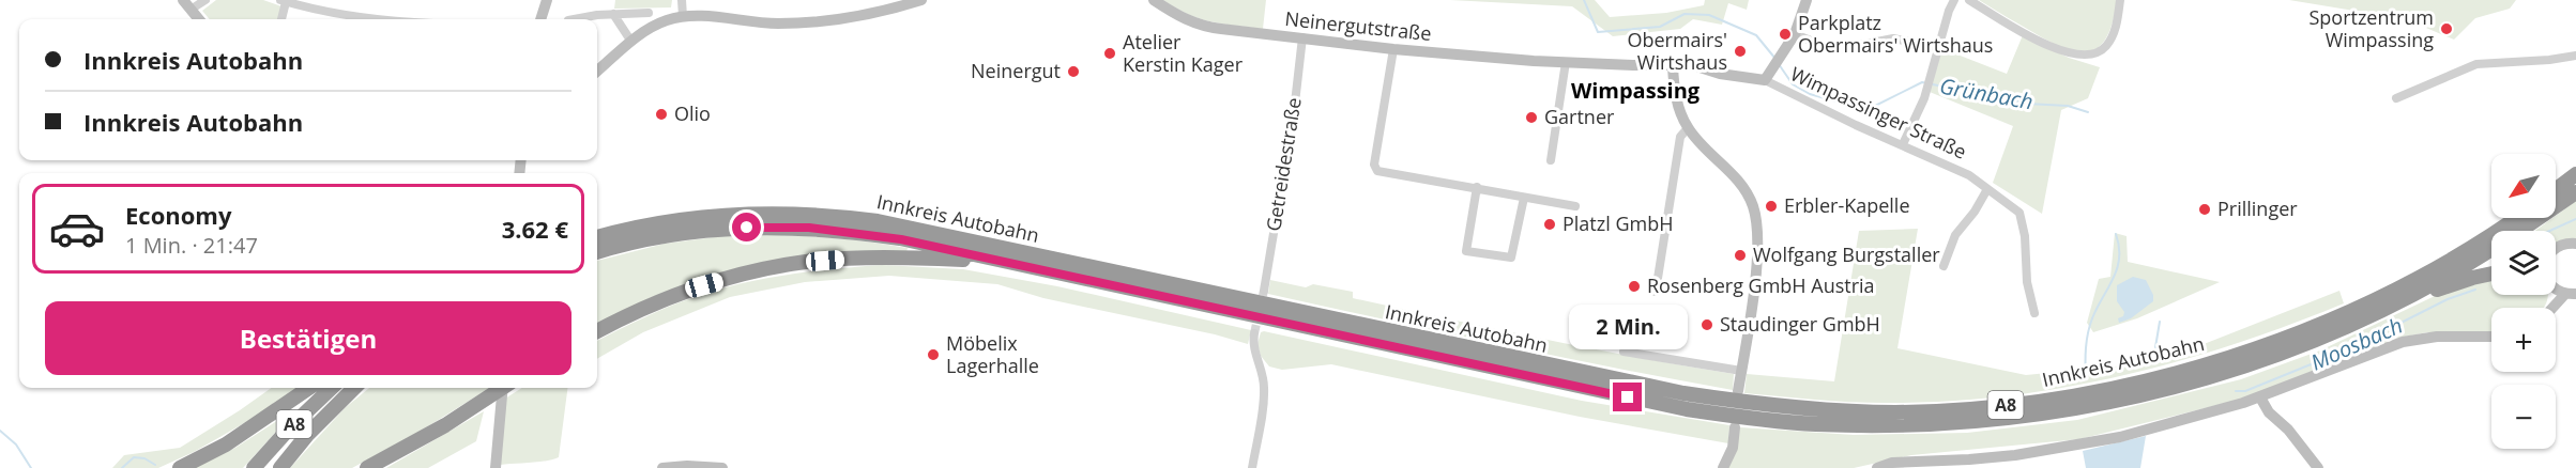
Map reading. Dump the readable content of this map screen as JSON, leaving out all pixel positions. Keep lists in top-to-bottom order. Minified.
{"streets":{"highway":["Innkreis Autobahn","A8"],"street":["Neinergutstraße","Wimpassinger Straße","Getreidestraße"]},"crossings":[["Neinergutstraße","Wimpassinger Straße"],["Neinergutstraße","Getreidestraße"],["Getreidestraße","Innkreis Autobahn"]],"districts":["Wimpassing"],"water":["Grünbach","Moosbach"],"places":["Sportzentrum Wimpassing","Parkplatz Obermairs' Wirtshaus","Obermairs' Wirtshaus","Atelier Kerstin Kager","Neinergut","Olio","Gartner","Erbler-Kapelle","Prillinger","Platzl GmbH","Wolfgang Burgstaller","Rosenberg GmbH Austria","Staudinger GmbH","Möbelix Lagerhalle"],"north":"bottom left","page":{"banner":["Innkreis Autobahn","Innkreis Autobahn"],"map_buttons":["+","−"],"list":[{"name":"Economy","note":"1 Min. · 21:47","value":"3.62 €"}],"buttons":"Bestätigen","bubble":"2 Min."}}
